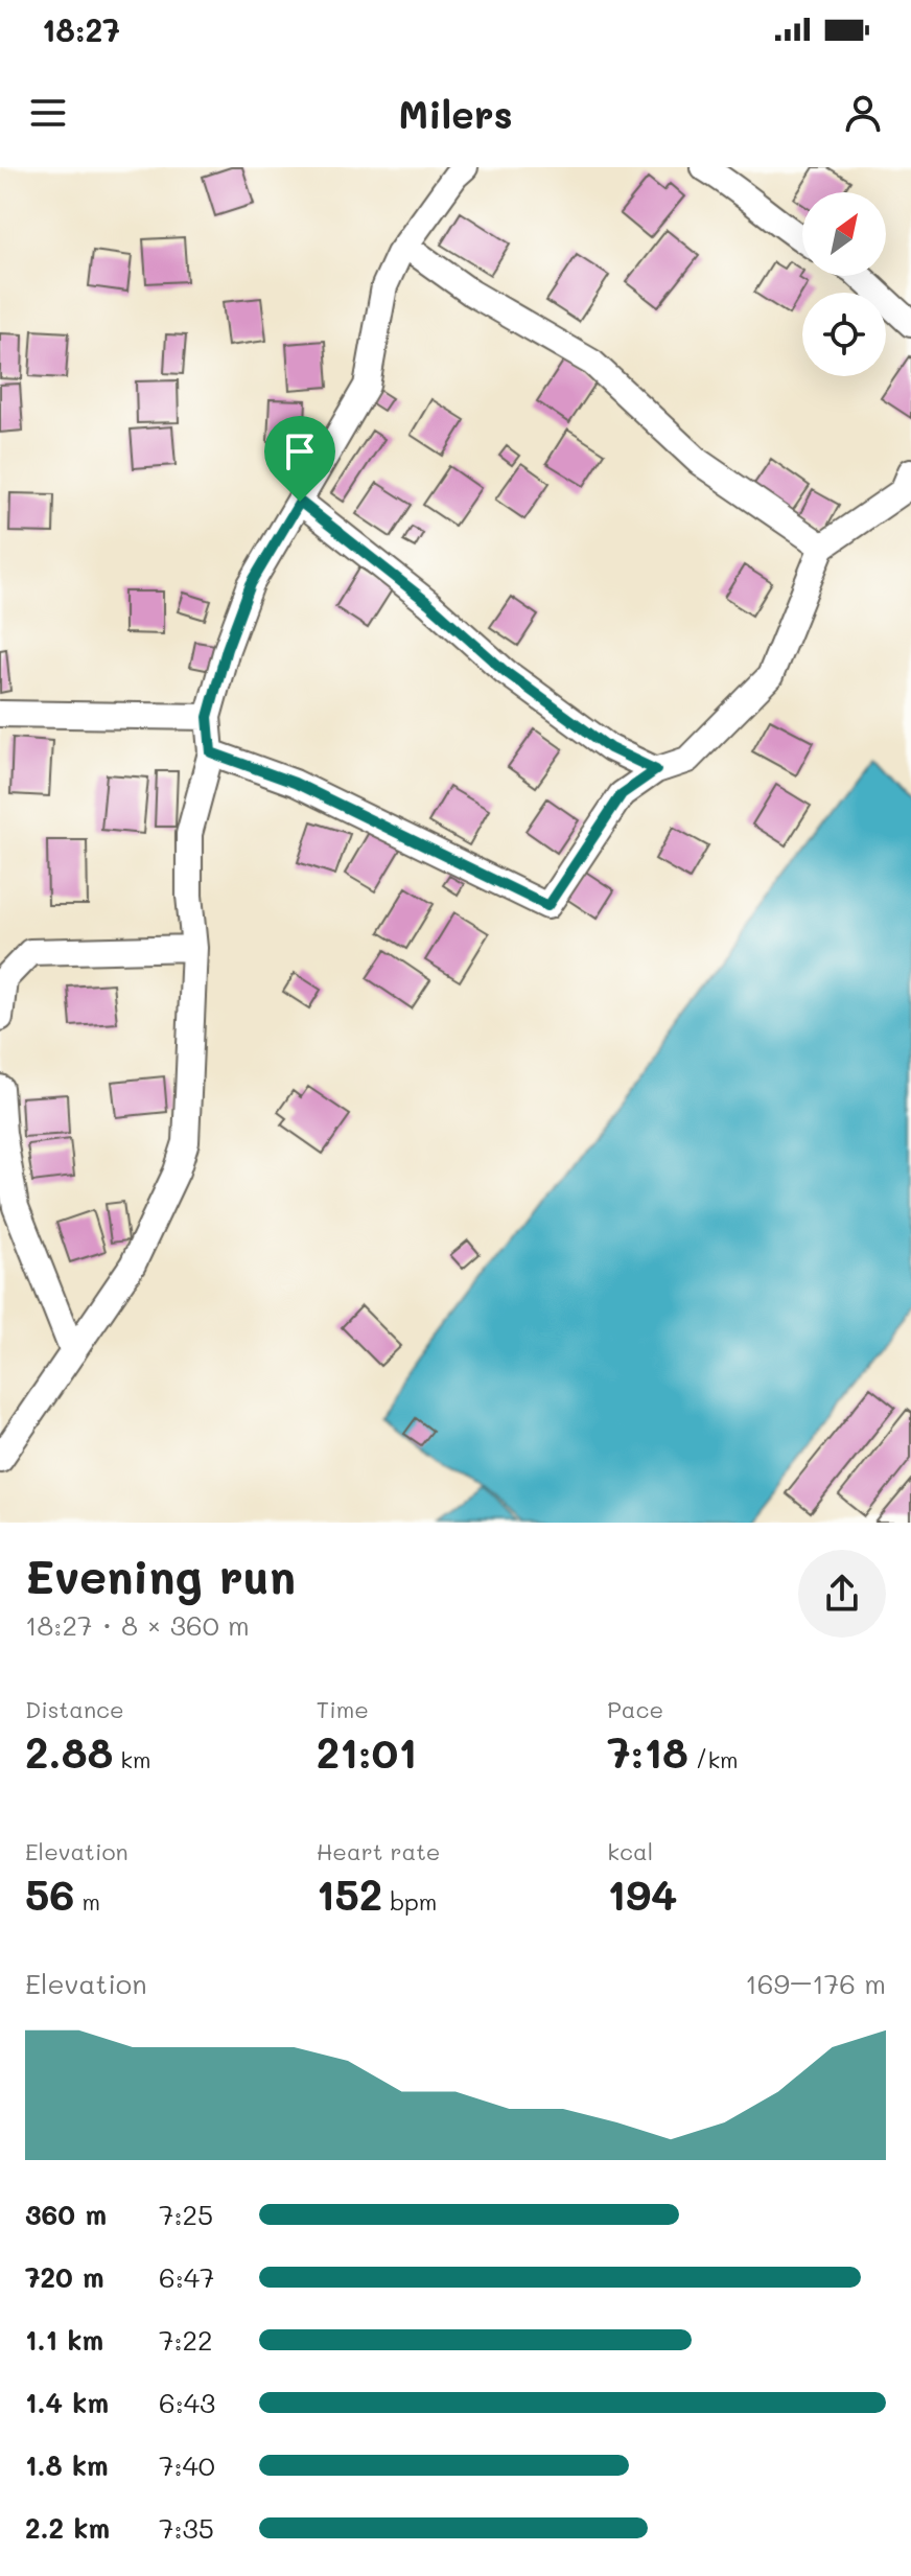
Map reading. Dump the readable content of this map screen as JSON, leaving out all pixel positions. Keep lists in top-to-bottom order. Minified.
{"north":"top right","page":{"status":"18:27","header":"Milers","heading":["Evening run","18:27 · 8 × 360 m"],"stats":[["Distance","2.88 km"],["Time","21:01"],["Pace","7:18 /km"],["Elevation","56 m"],["Heart rate","152 bpm"],["kcal","194"]],"chart":["Elevation","169–176 m"],"list":[{"name":"360 m","note":"7:25"},{"name":"720 m","note":"6:47"},{"name":"1.1 km","note":"7:22"},{"name":"1.4 km","note":"6:43"},{"name":"1.8 km","note":"7:40"},{"name":"2.2 km","note":"7:35"}]}}
